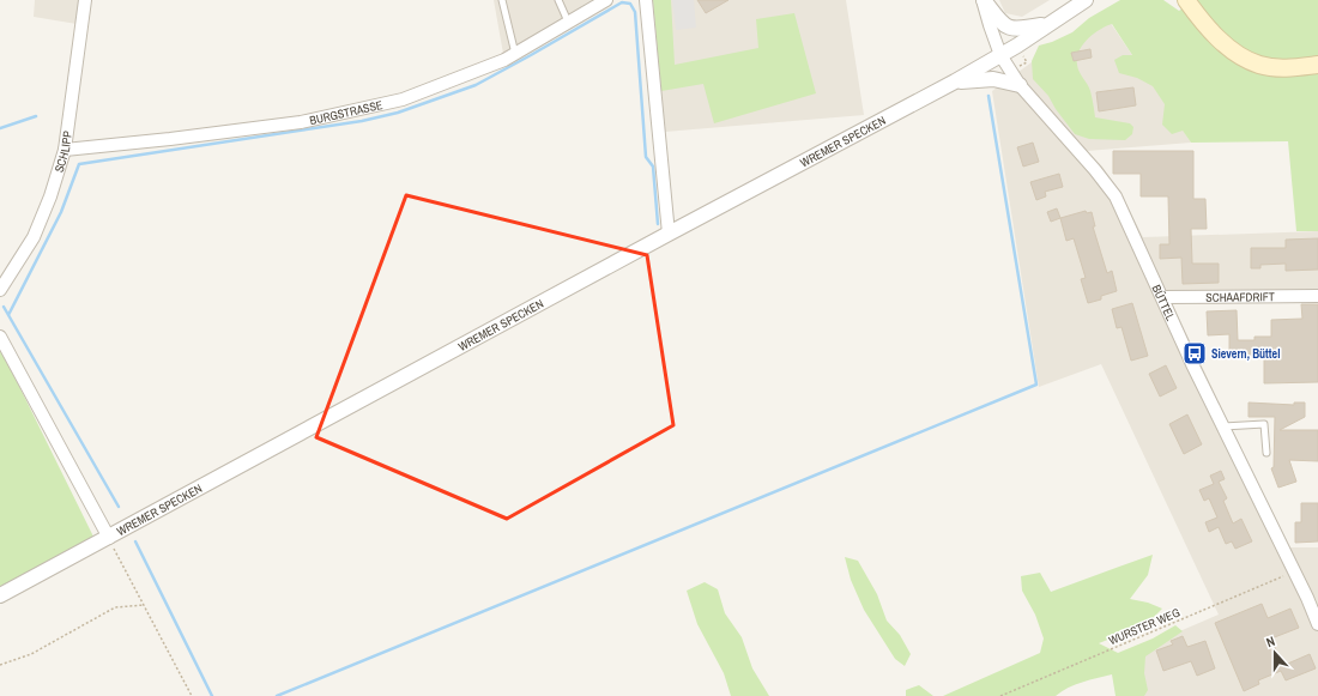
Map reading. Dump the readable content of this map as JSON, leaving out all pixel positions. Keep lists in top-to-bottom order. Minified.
{"streets":{"street":["BURGSTRASSE","WREMER SPECKEN","SCHLIPP","SCHAAFDRIFT","BÜTTEL"],"path":["WURSTER WEG"]},"crossings":[["BURGSTRASSE","SCHLIPP"],["WREMER SPECKEN","BÜTTEL"],["SCHAAFDRIFT","BÜTTEL"],["BÜTTEL","WURSTER WEG"]],"places":{"bus stop":["Sievern, Büttel"]},"north":"top"}
